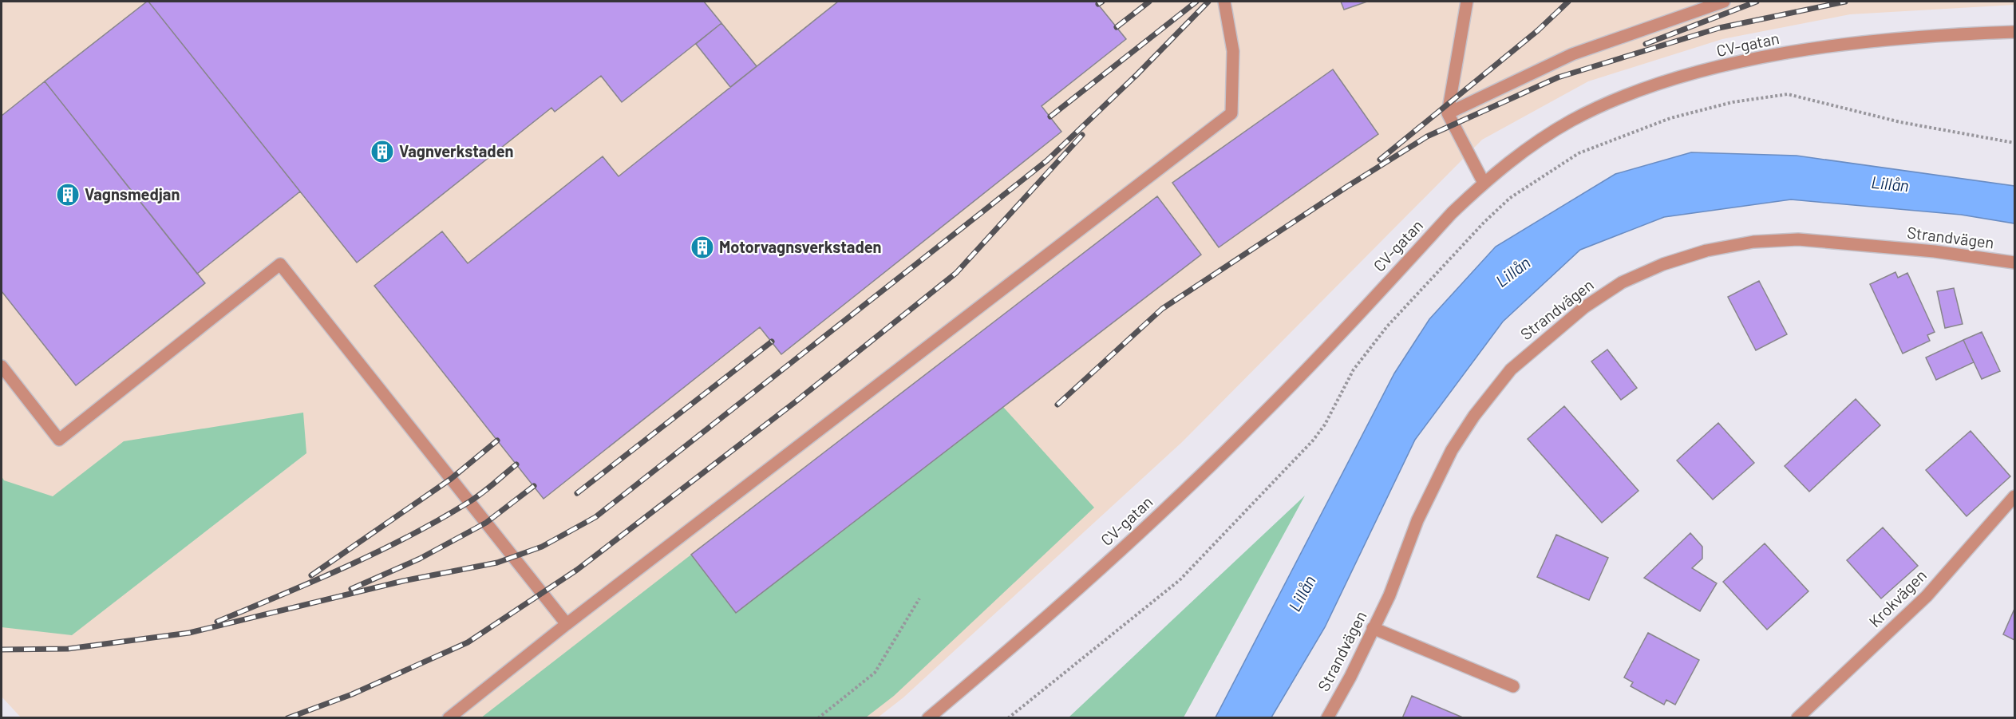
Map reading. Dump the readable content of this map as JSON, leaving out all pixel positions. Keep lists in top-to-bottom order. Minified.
{"streets":{"street":["CV-gatan","Strandvägen","Krokvägen"]},"water":["Lillån"],"places":{"building":["Vagnverkstaden","Vagnsmedjan","Motorvagnsverkstaden"]}}
